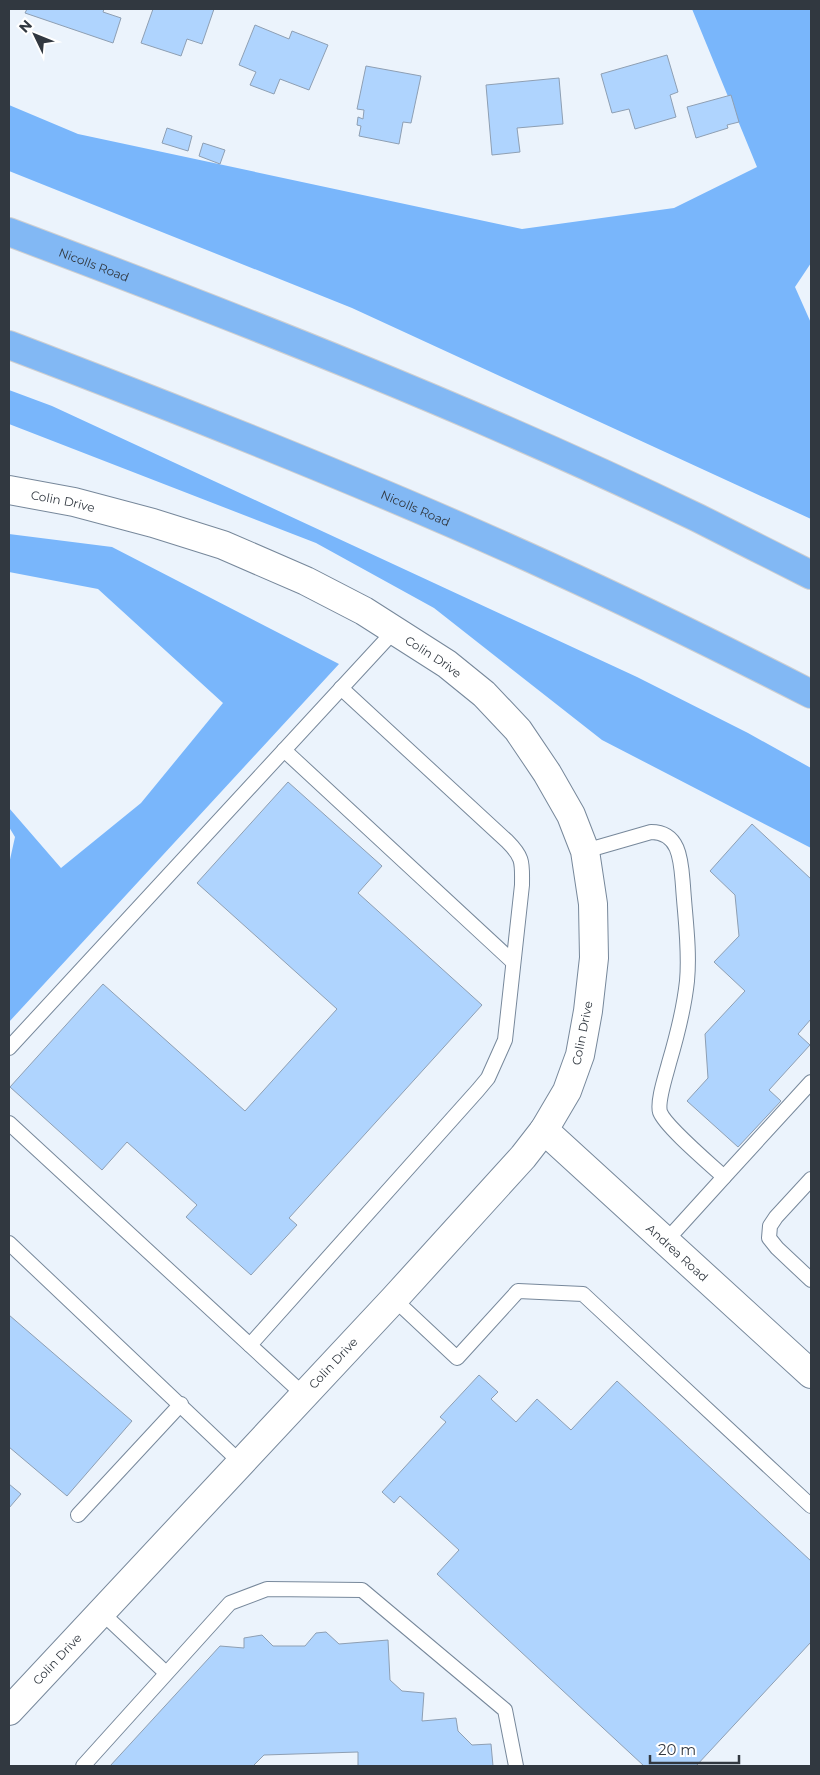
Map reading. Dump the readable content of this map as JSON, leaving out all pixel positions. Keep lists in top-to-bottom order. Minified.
{"streets":{"highway":["Nicolls Road"],"street":["Colin Drive","Andrea Road"]},"crossings":[["Colin Drive","Andrea Road"]],"scale_bar":"20 m","north":"top left"}
